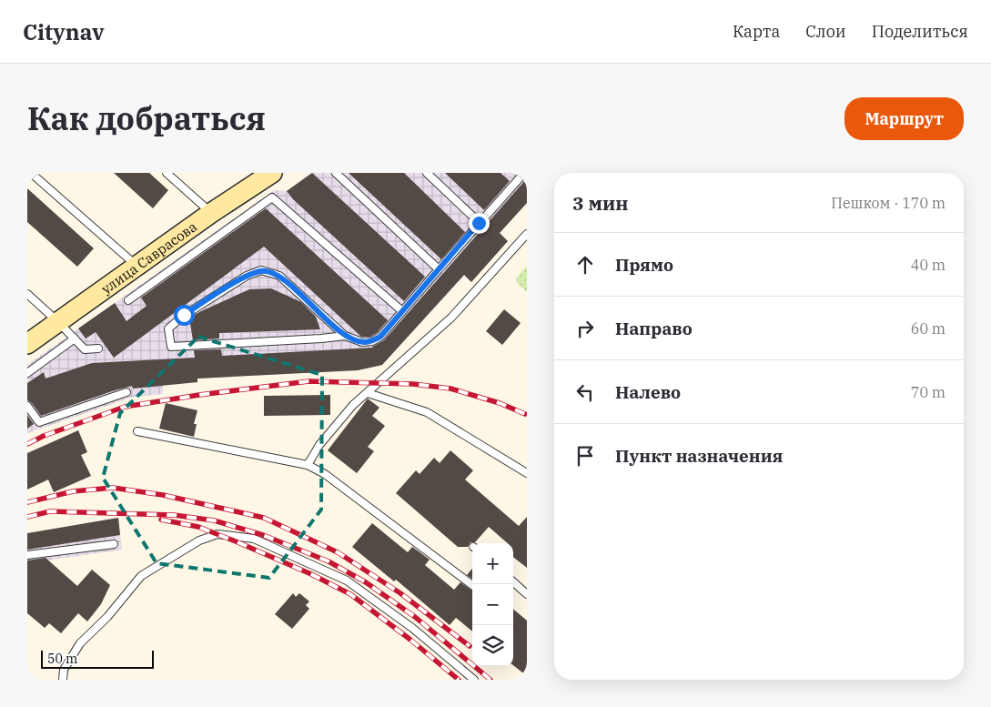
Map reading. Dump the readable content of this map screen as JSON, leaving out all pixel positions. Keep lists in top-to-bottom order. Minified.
{"streets":{"street":["улица Саврасова"]},"scale_bar":"50 m","page":{"header":"Citynav","nav":["Карта","Слои","Поделиться"],"title":"Как добраться","buttons":"Маршрут","heading":["3 мин","Пешком · 170 m"],"list":[["Прямо","40 m"],["Направо","60 m"],["Налево","70 m"],"Пункт назначения"],"map_buttons":["+","−"],"scale":"50 m"}}
